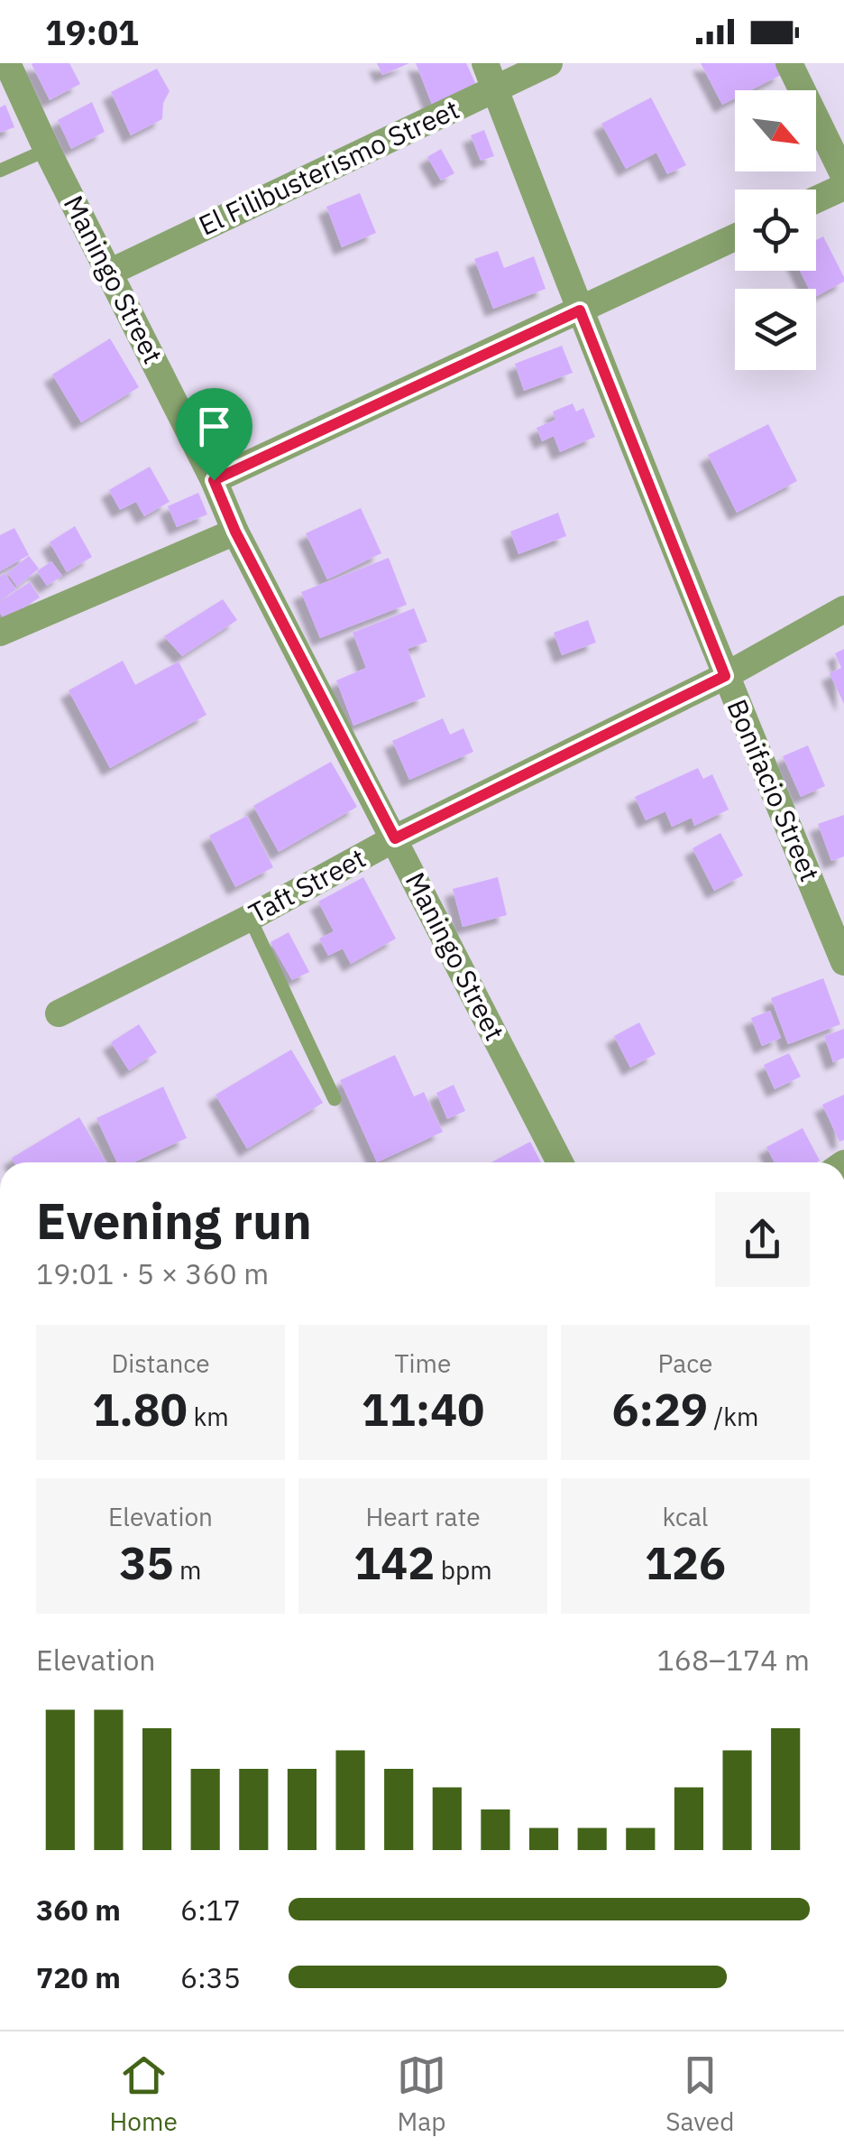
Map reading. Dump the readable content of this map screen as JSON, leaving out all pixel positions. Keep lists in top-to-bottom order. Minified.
{"streets":{"street":["El Filibusterismo Street","Maningo Street","Bonifacio Street","Taft Street"]},"crossings":[["El Filibusterismo Street","Maningo Street"],["El Filibusterismo Street","Bonifacio Street"],["Maningo Street","Taft Street"],["Bonifacio Street","Taft Street"]],"north":"bottom right","page":{"status":"19:01","heading":["Evening run","19:01 · 5 × 360 m"],"stats":[["Distance","1.80 km"],["Time","11:40"],["Pace","6:29 /km"],["Elevation","35 m"],["Heart rate","142 bpm"],["kcal","126"]],"chart":["Elevation","168–174 m"],"list":[{"name":"360 m","note":"6:17"},{"name":"720 m","note":"6:35"}],"tabs":["Home","Map","Saved"]}}
